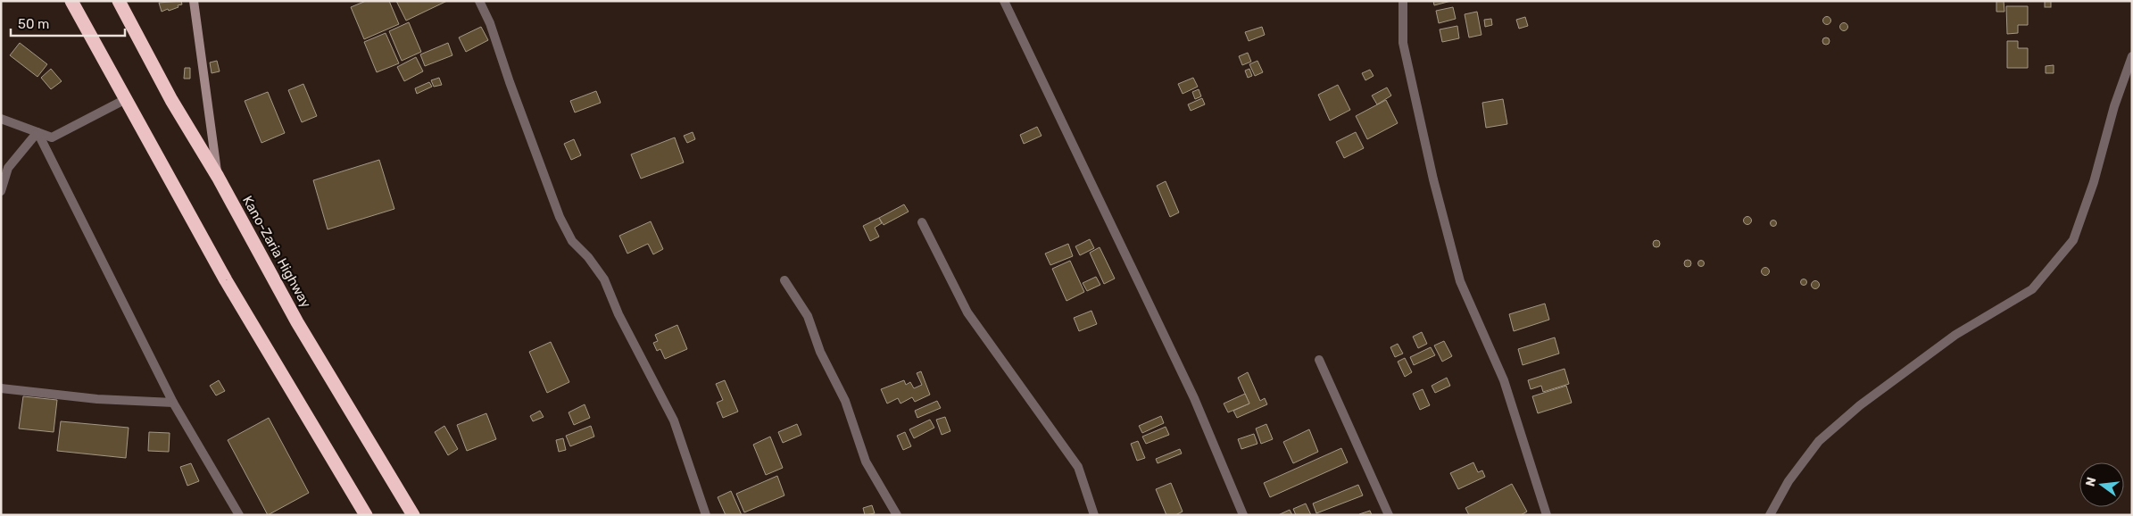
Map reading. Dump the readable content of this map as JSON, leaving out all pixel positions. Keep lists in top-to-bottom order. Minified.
{"streets":{"highway":["Kano-Zaria Highway"]},"scale_bar":"50 m","north":"left"}
